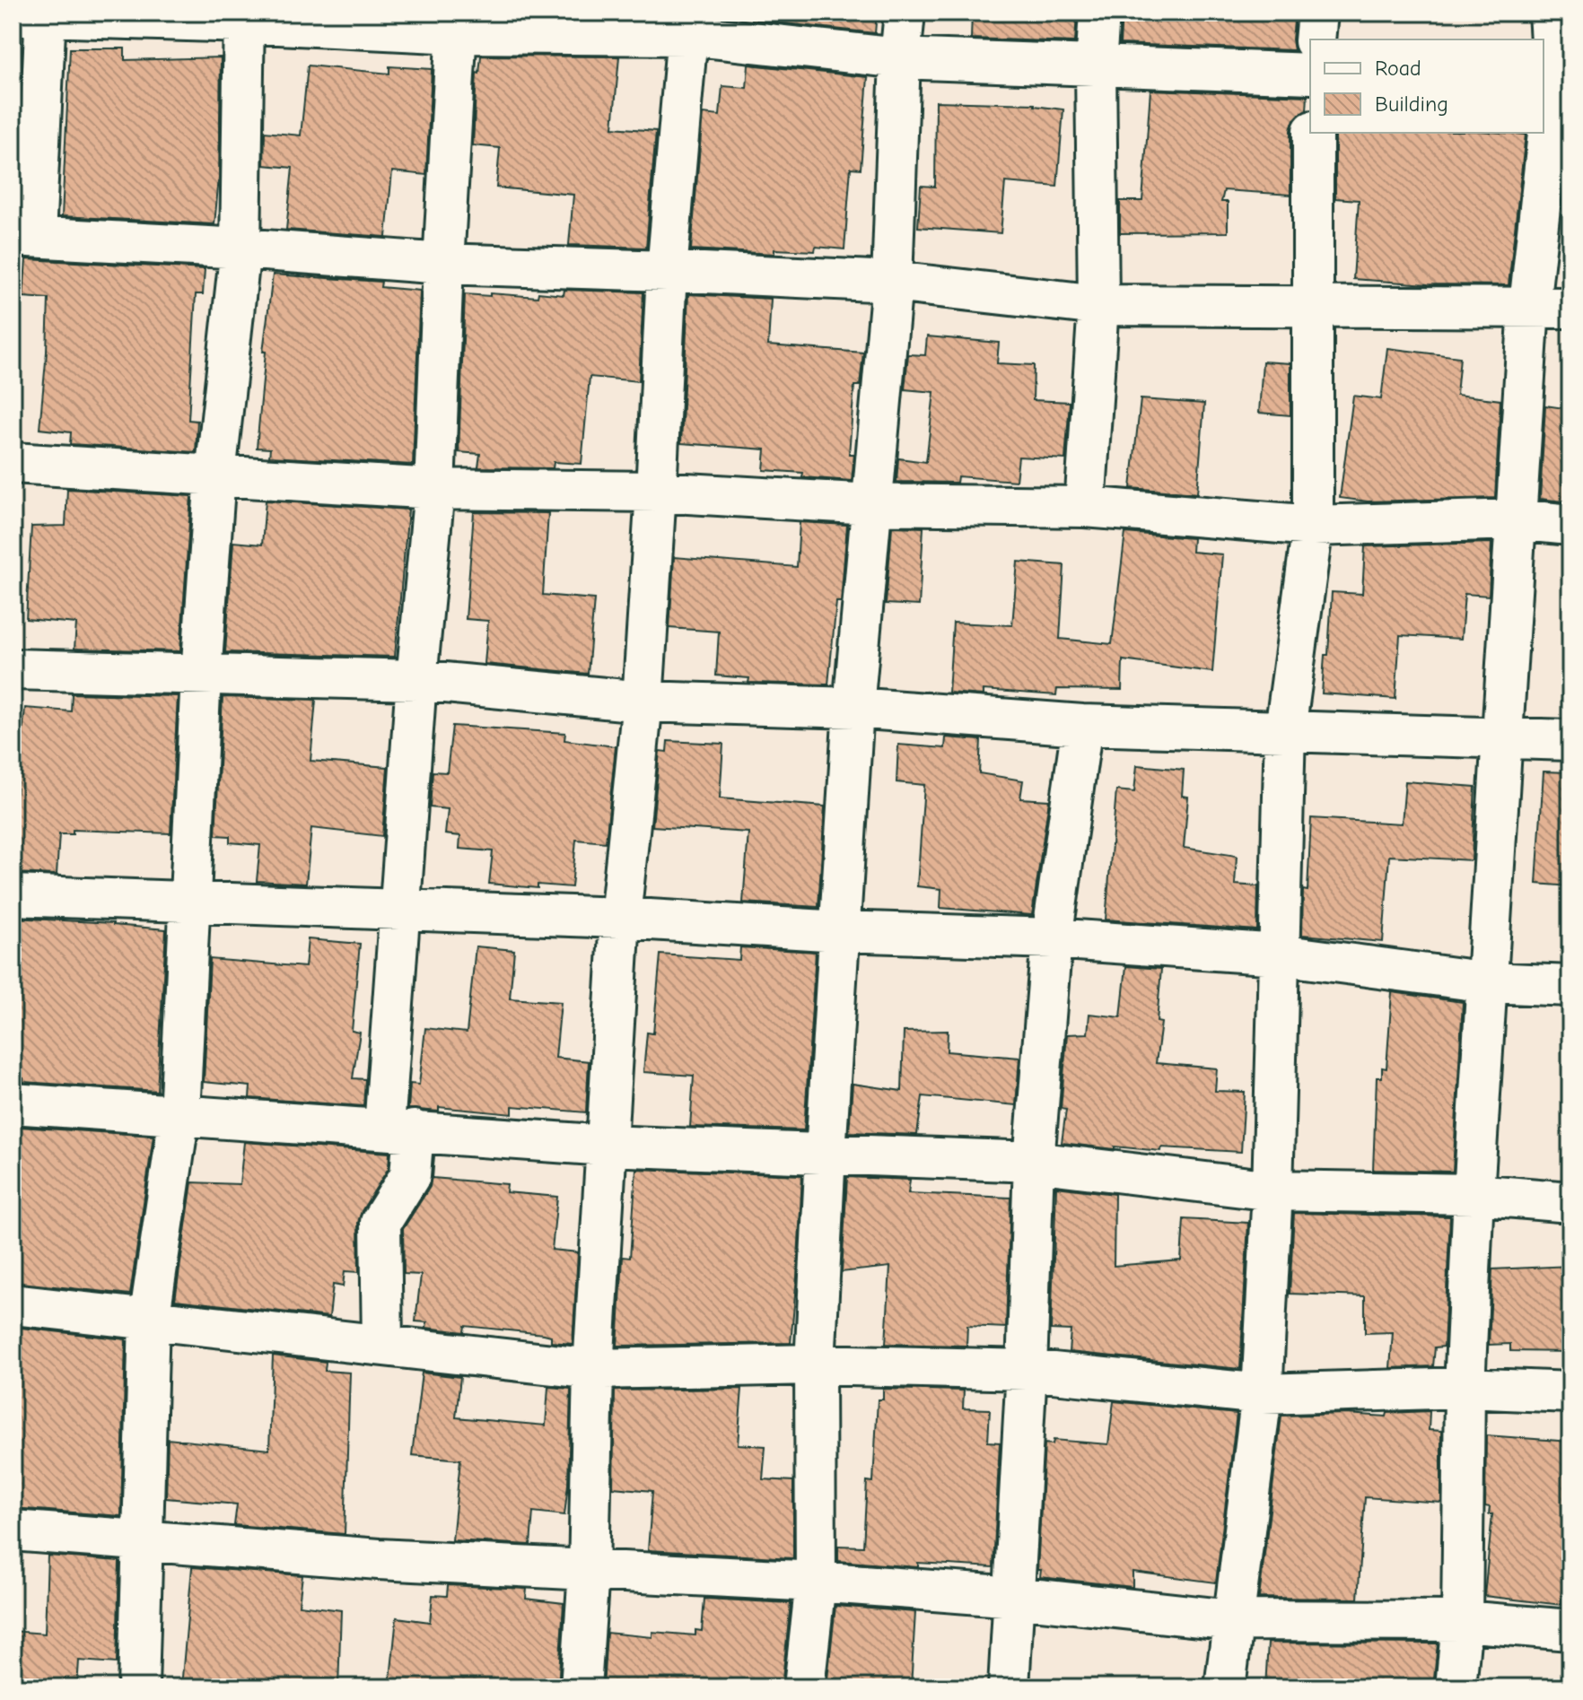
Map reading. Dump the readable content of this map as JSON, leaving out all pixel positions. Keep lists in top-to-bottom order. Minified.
{"legend":["Road","Building"]}
